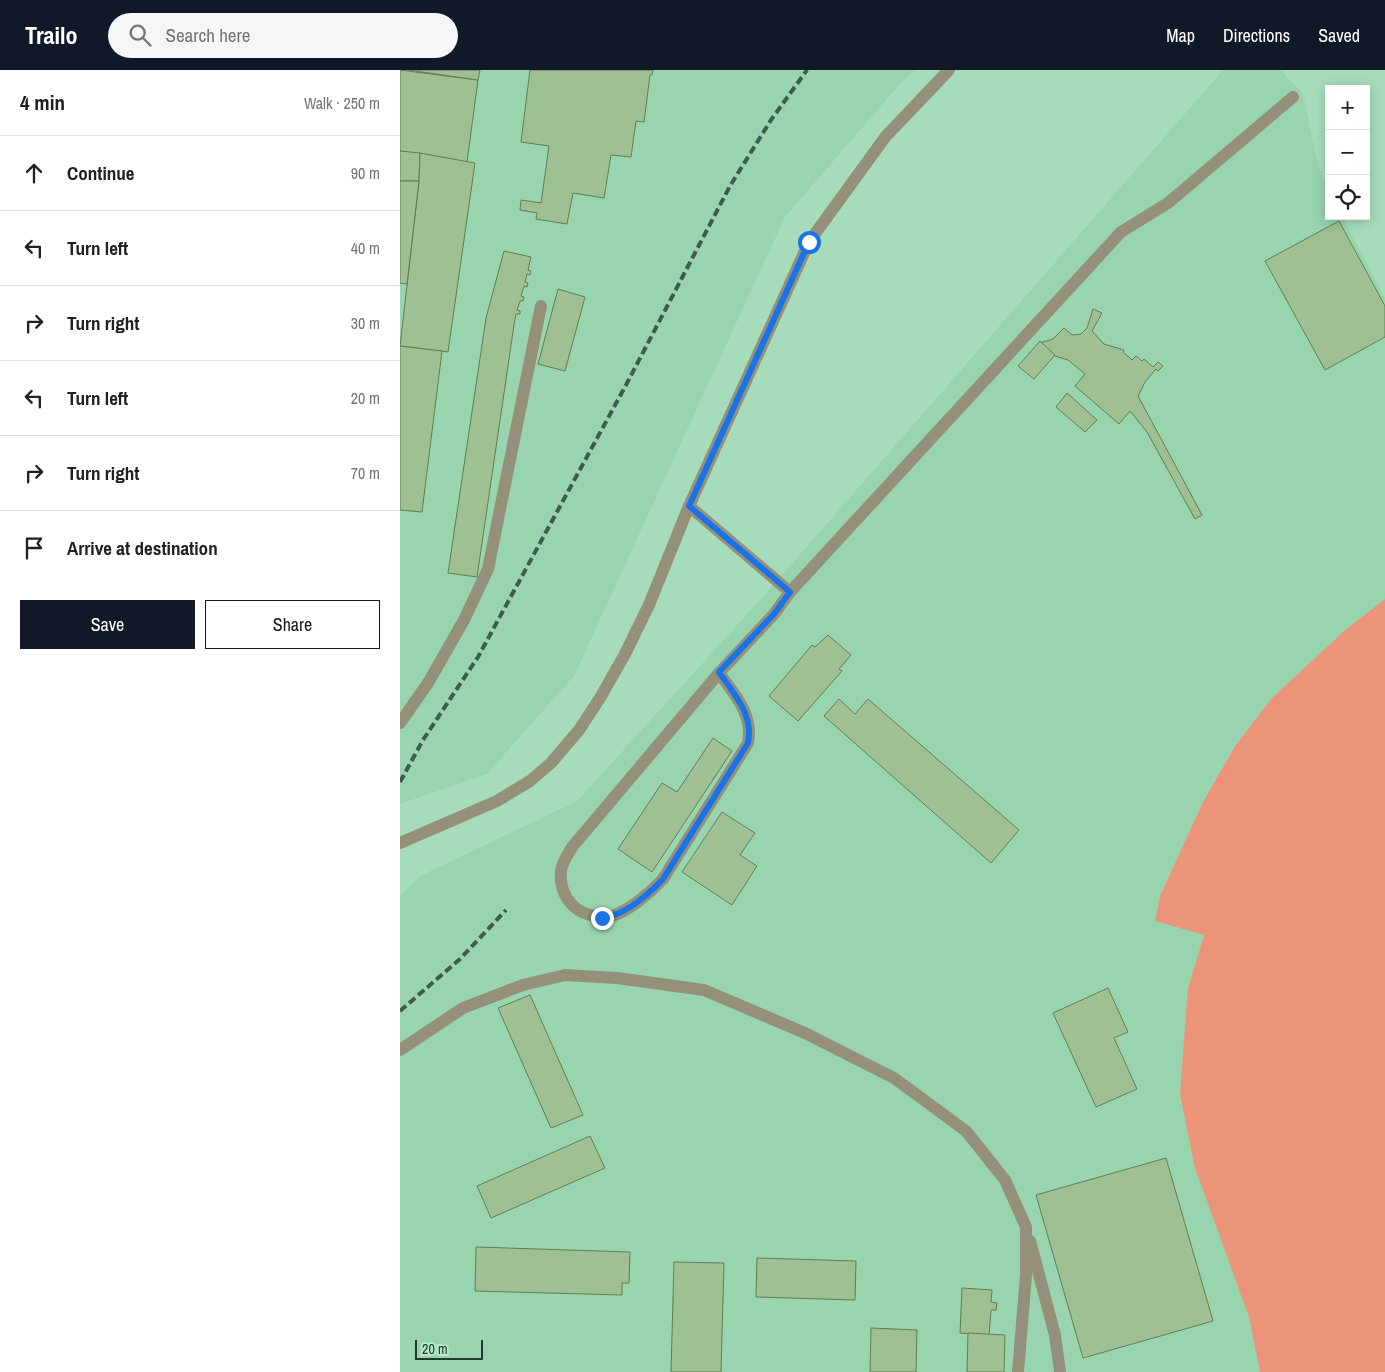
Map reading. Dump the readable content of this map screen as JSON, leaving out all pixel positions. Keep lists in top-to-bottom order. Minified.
{"scale_bar":"20 m","page":{"header":"Trailo","search":"Search here","nav":["Map","Directions","Saved"],"heading":["4 min","Walk · 250 m"],"map_buttons":["+","−"],"list":[["Continue","90 m"],["Turn left","40 m"],["Turn right","30 m"],["Turn left","20 m"],["Turn right","70 m"],"Arrive at destination"],"buttons":["Save","Share"],"scale":"20 m"}}
